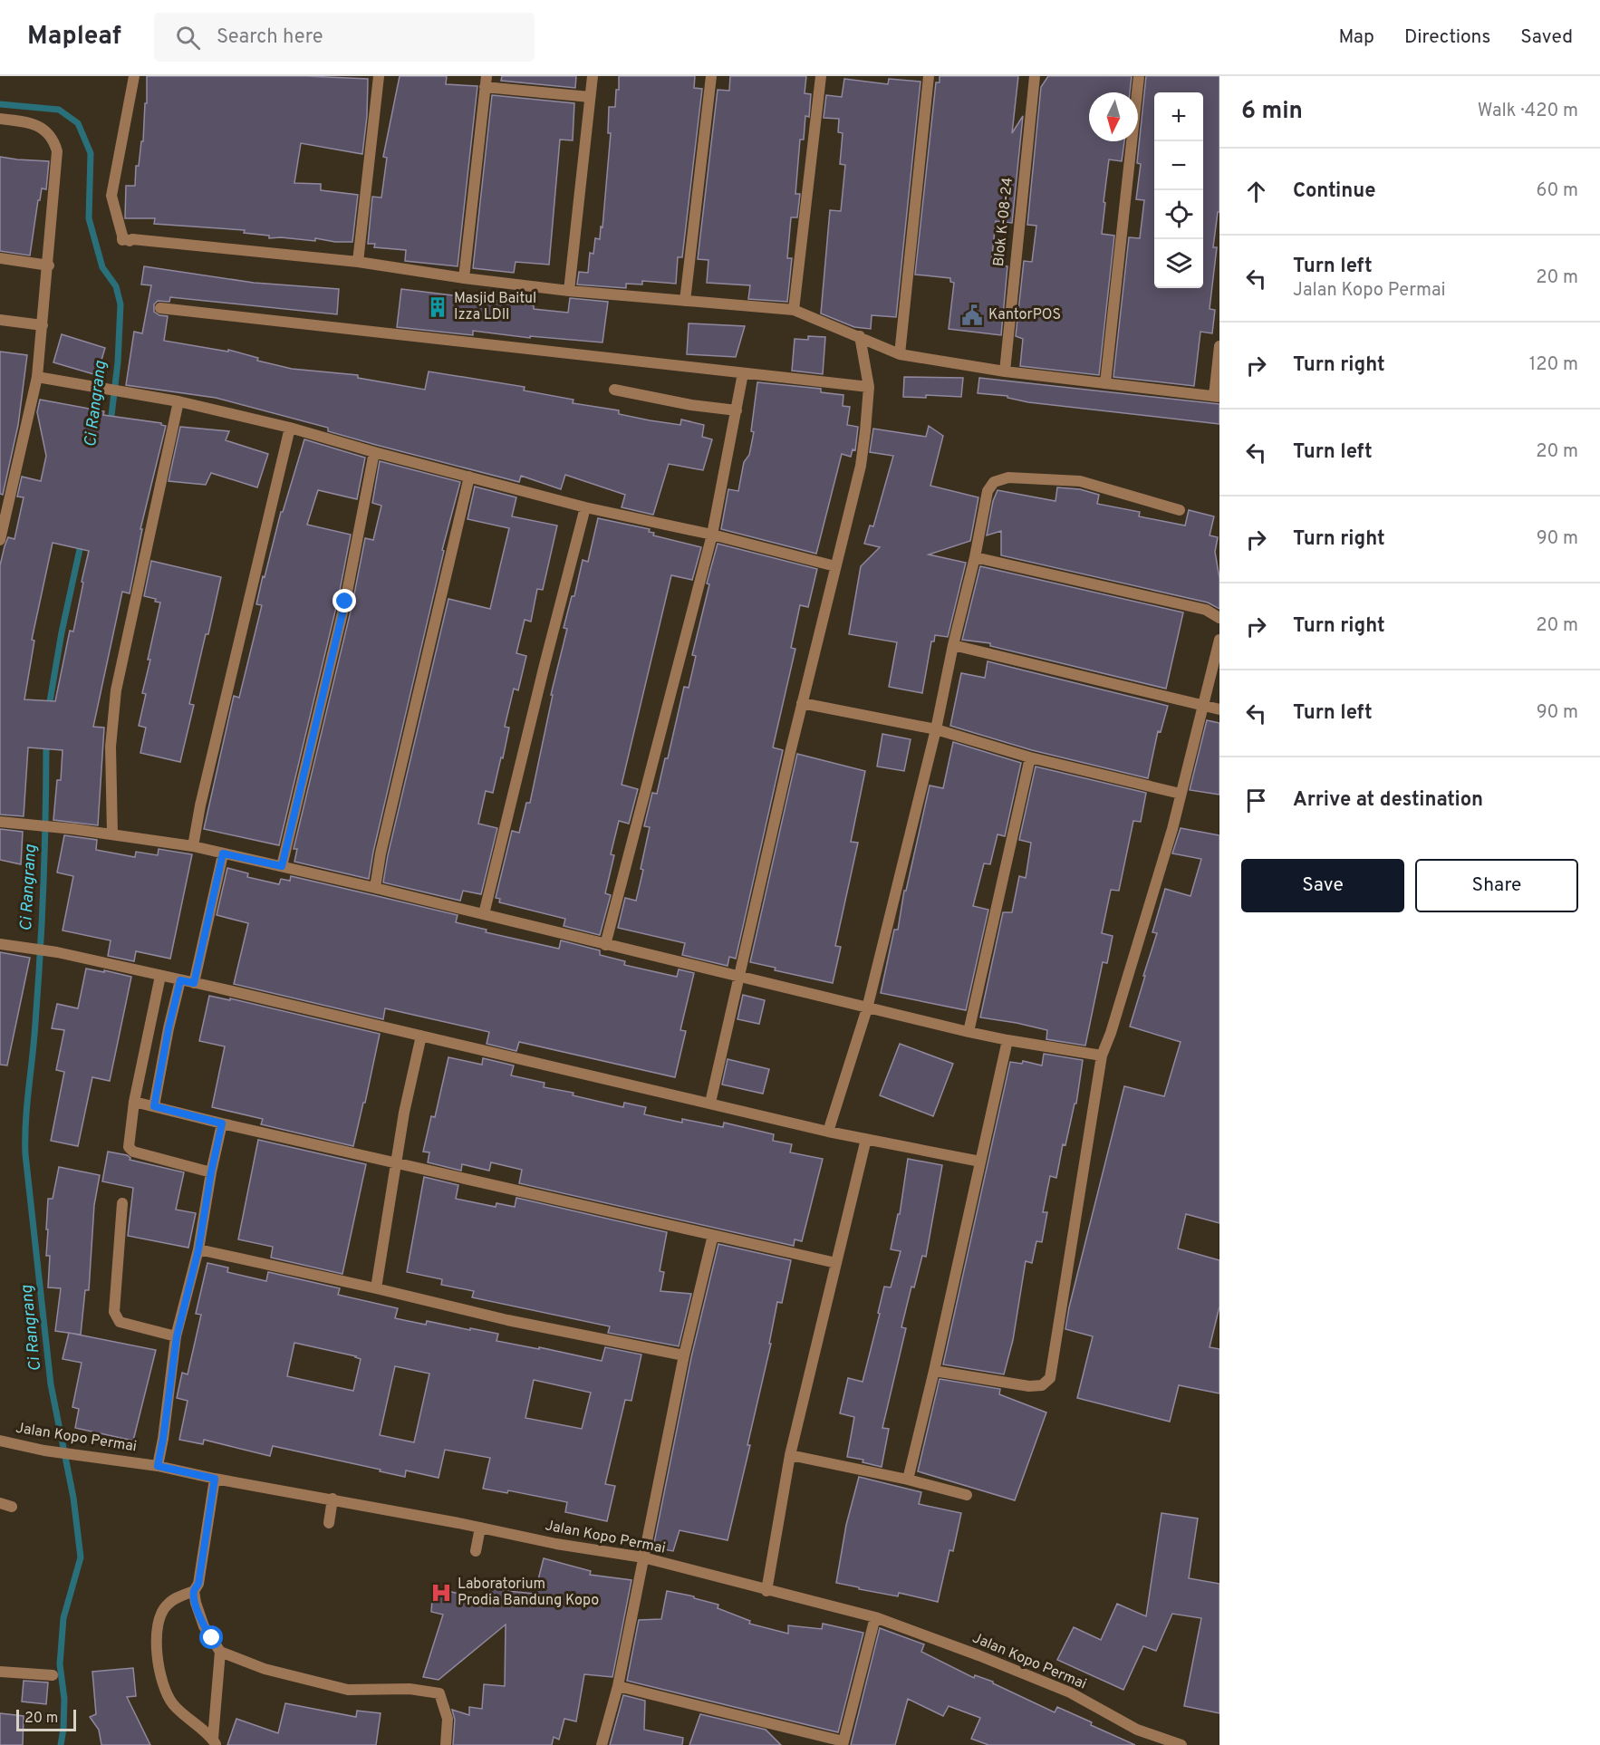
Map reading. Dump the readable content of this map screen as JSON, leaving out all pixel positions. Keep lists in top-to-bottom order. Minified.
{"streets":{"street":["Blok K-08-24","Jalan Kopo Permai"]},"water":["Ci Rangrang"],"places":{"building":["Masjid Baitul Izza LDII"],"public building":["KantorPOS"],"hospital":["Laboratorium Prodia Bandung Kopo"]},"scale_bar":"20 m","north":"bottom","page":{"header":"Mapleaf","search":"Search here","nav":["Map","Directions","Saved"],"heading":["6 min","Walk · 420 m"],"map_buttons":["+","−"],"list":[["Continue","60 m"],["Turn left","Jalan Kopo Permai","20 m"],["Turn right","120 m"],["Turn left","20 m"],["Turn right","90 m"],["Turn right","20 m"],["Turn left","90 m"],"Arrive at destination"],"buttons":["Save","Share"],"scale":"20 m"}}
